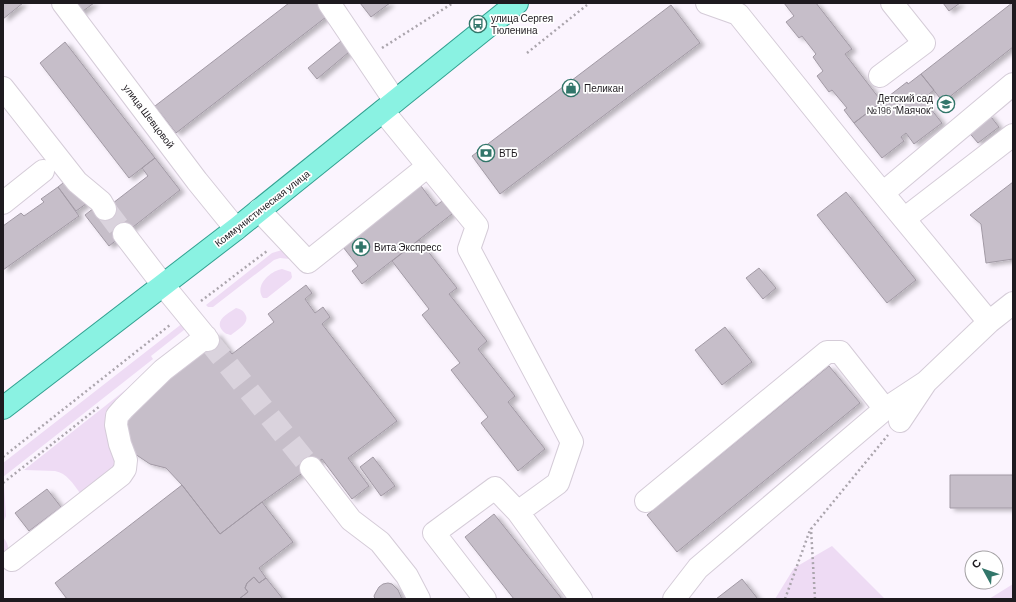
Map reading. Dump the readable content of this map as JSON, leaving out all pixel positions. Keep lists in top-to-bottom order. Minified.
{"streets":{"main road":["Коммунистическая улица"],"street":["улица Шевцовой"]},"crossings":[["улица Шевцовой","Коммунистическая улица"]],"places":{"bus stop":["улица Сергея Тюленина"],"shop":["Пеликан"],"school or university":["Детский сад №196 \"Маячок\""],"bank":["ВТБ"],"pharmacy":["Вита Экспресс"]},"north":"top left"}
